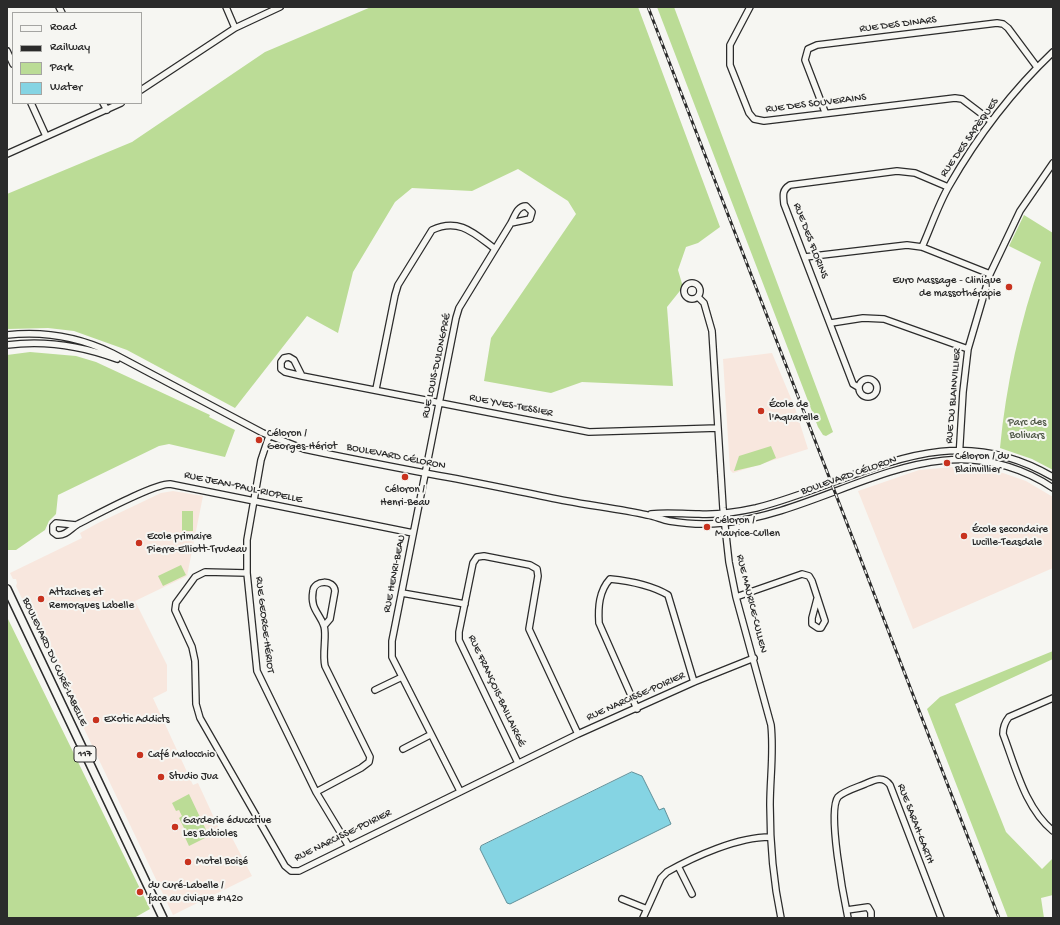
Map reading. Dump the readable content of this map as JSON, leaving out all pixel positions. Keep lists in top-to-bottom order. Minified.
{"streets":{"main road":["BOULEVARD DU CURÉ-LABELLE","117"],"street":["RUE DES DINARS","RUE DES SOUVERAINS","RUE DES SAPÈQUES","RUE DES FLORINS","RUE LOUIS-DULONGPRÉ","RUE DU BLAINVILLIER","RUE YVES-TESSIER","BOULEVARD CÉLORON","RUE JEAN-PAUL-RIOPELLE","RUE HENRI-BEAU","RUE MAURICE-CULLEN","RUE GEORGE-HÉRIOT","RUE FRANÇOIS-BAILLAIRGÉ","RUE NARCISSE-POIRIER","RUE SARAH-GARTH"]},"crossings":[["RUE DES DINARS","RUE DES SOUVERAINS"],["RUE DES DINARS","RUE DES SAPÈQUES"],["RUE DES SOUVERAINS","RUE DES SAPÈQUES"],["RUE DES SAPÈQUES","RUE DES FLORINS"],["RUE LOUIS-DULONGPRÉ","RUE YVES-TESSIER"],["RUE LOUIS-DULONGPRÉ","BOULEVARD CÉLORON"],["RUE LOUIS-DULONGPRÉ","RUE HENRI-BEAU"],["RUE DU BLAINVILLIER","BOULEVARD CÉLORON"],["RUE YVES-TESSIER","RUE MAURICE-CULLEN"],["BOULEVARD CÉLORON","RUE HENRI-BEAU"],["BOULEVARD CÉLORON","RUE MAURICE-CULLEN"],["BOULEVARD CÉLORON","RUE GEORGE-HÉRIOT"],["RUE JEAN-PAUL-RIOPELLE","RUE HENRI-BEAU"],["RUE JEAN-PAUL-RIOPELLE","RUE GEORGE-HÉRIOT"],["RUE HENRI-BEAU","RUE NARCISSE-POIRIER"],["RUE MAURICE-CULLEN","RUE NARCISSE-POIRIER"],["RUE GEORGE-HÉRIOT","RUE NARCISSE-POIRIER"],["RUE FRANÇOIS-BAILLAIRGÉ","RUE NARCISSE-POIRIER"]],"parks":["Parc des Bolivars"],"places":["Euro Massage - Clinique de massothérapie","École de l'Aquarelle","Céloron / Georges-Hériot","Céloron / du Blainvillier","Céloron / Henri-Beau","Céloron / Maurice-Cullen","École secondaire Lucille-Teasdale","Ecole primaire Pierre-Elliott-Trudeau","Attaches et Remorques Labelle","Exotic Addicts","Café Malocchio","Studio Jua","Garderie éducative Les Babioles","Motel Boisé","du Curé-Labelle / face au civique #1420"],"legend":["Road","Railway","Park","Water"]}
